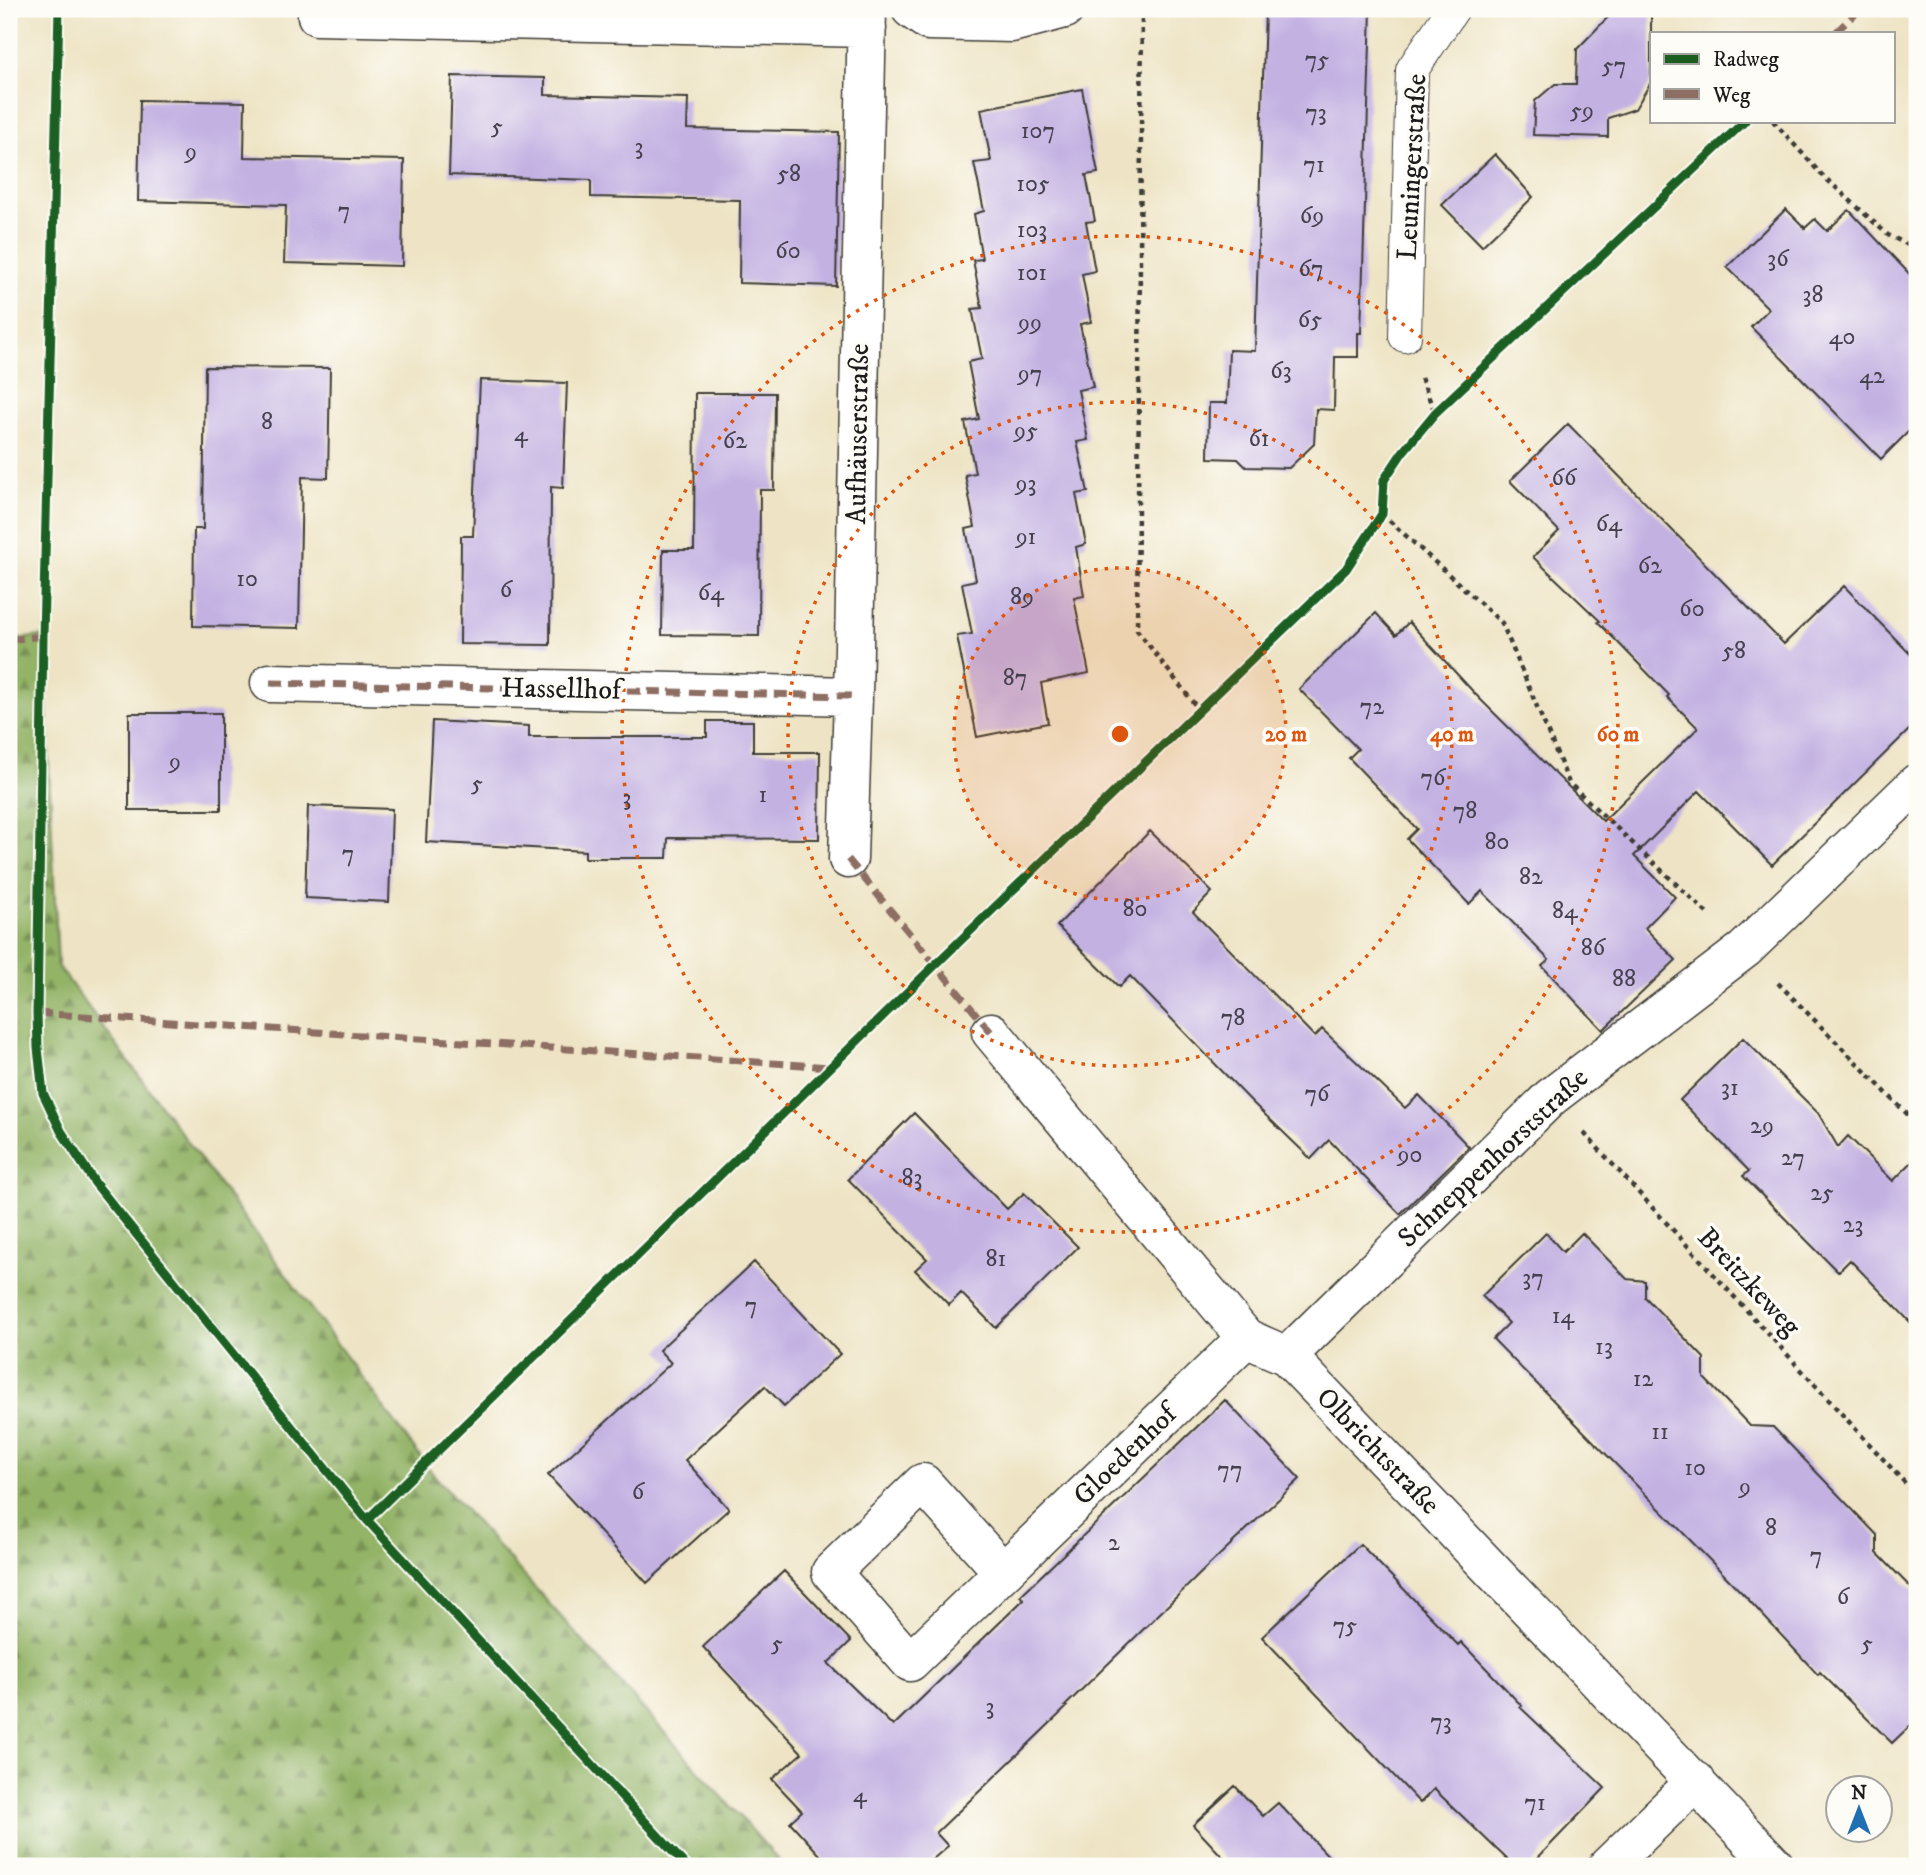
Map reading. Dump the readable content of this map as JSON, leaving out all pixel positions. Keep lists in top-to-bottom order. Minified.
{"streets":{"street":["Aufhäuserstraße","Hassellhof","Schneppenhorststraße","Olbrichtstraße","Gloedenhof"],"lane":["Leuningerstraße"],"path":["Breitzkeweg"]},"crossings":[["Aufhäuserstraße","Hassellhof"],["Schneppenhorststraße","Breitzkeweg"],["Schneppenhorststraße","Olbrichtstraße"],["Olbrichtstraße","Gloedenhof"]],"house_numbers":["75","57","59","73","5","107","3","9","71","58","105","7","69","103","60","36","67","101","38","65","99","40","63","97","42","8","95","4","61","62","66","93","64","91","62","10","6","64","89","60","58","87","72","9","76","5","1","3","78","80","7","82","80","84","86","88","78","31","76","29","90","27","83","25","23","81","37","7","14","13","12","11","10","77","9","6","8","2","7","6","75","5","5","3","73","4","71"],"legend":["Radweg","Weg"],"north":"top","rings":["20 m","40 m","60 m"]}
